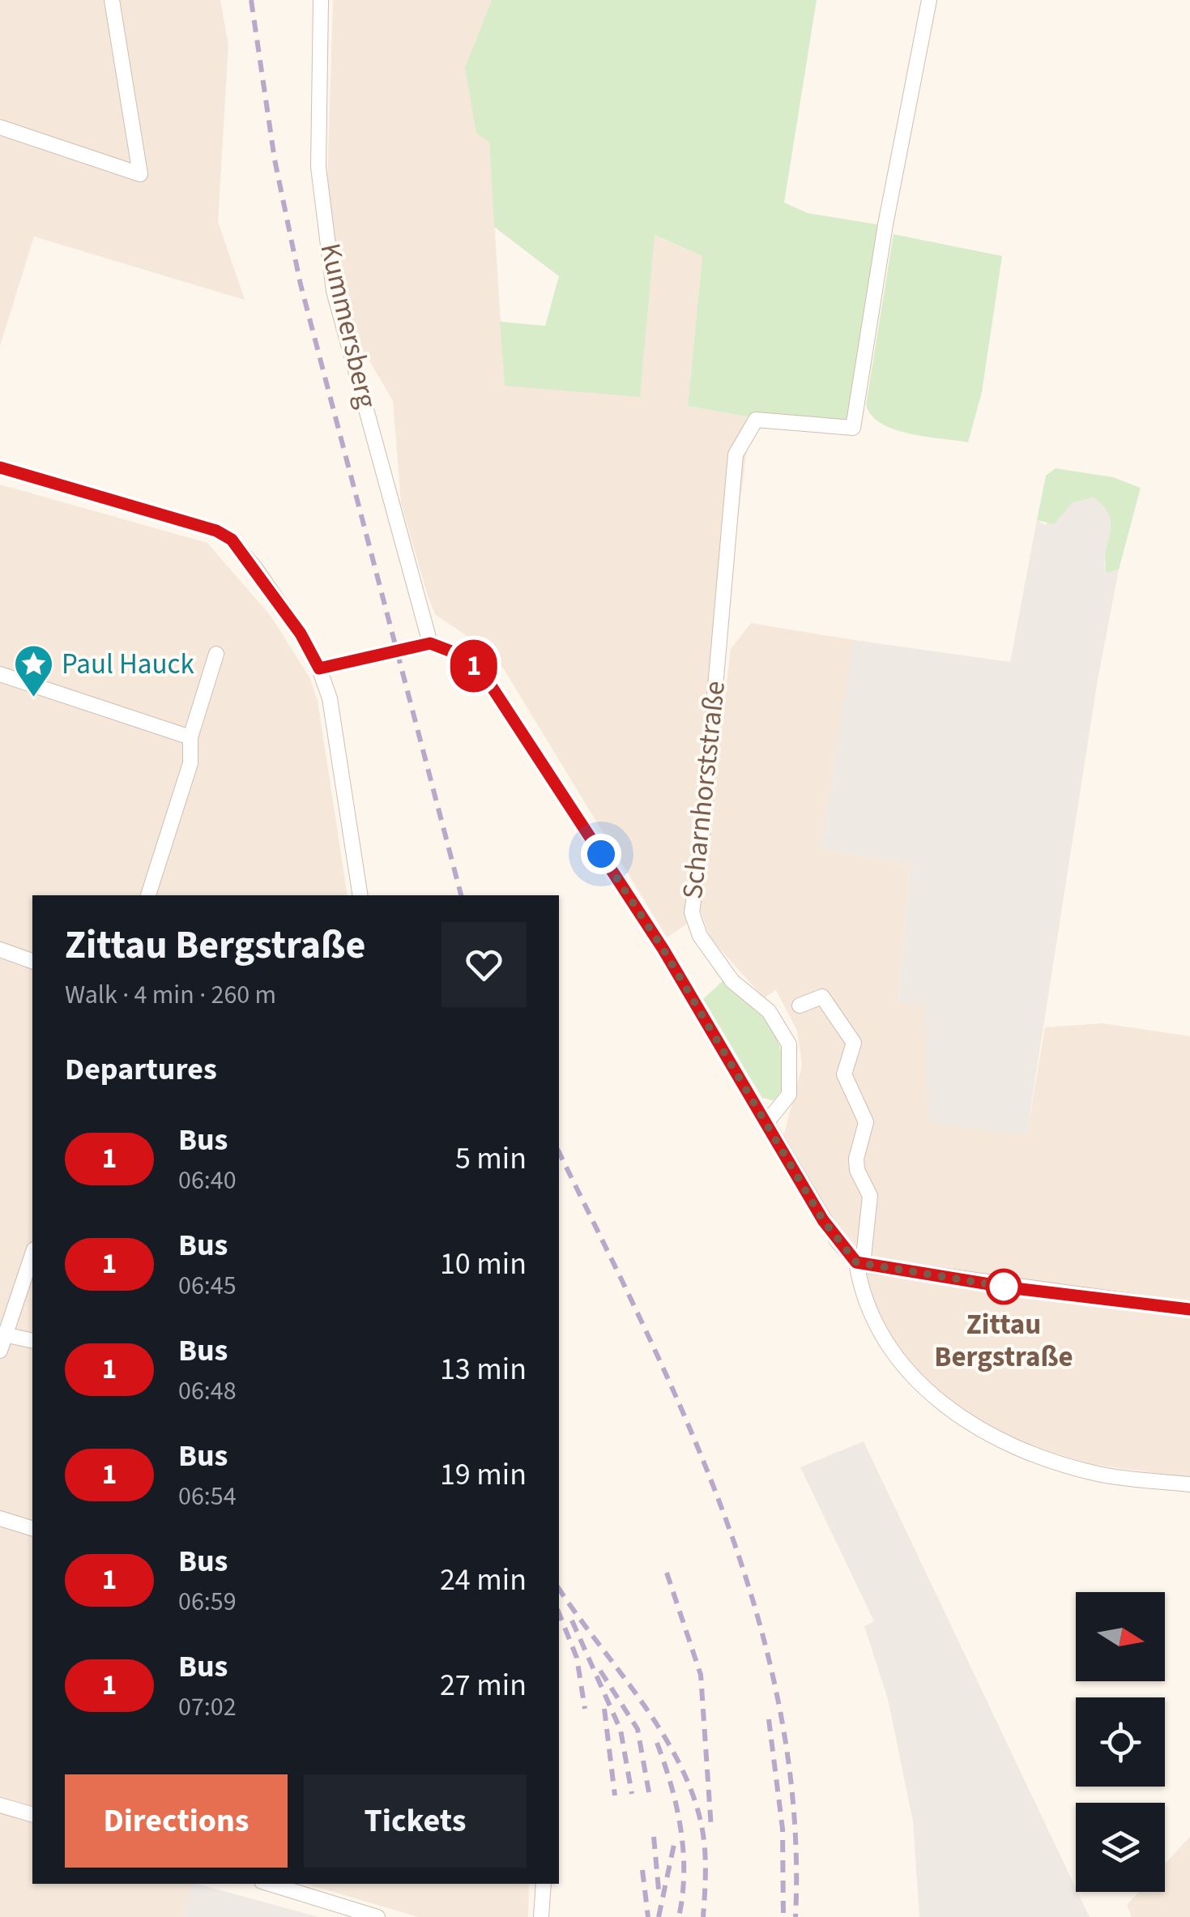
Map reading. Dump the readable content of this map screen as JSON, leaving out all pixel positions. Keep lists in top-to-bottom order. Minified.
{"streets":{"street":["Kummersberg","Scharnhorststraße"]},"places":{"place":["Paul Hauck"],"other":["Zittau Bergstraße"]},"lines":["bus line 1"],"north":"right","page":{"on_map":"1","heading":[["Zittau Bergstraße","Walk · 4 min · 260 m"],"Departures"],"list":[{"mark":"1","name":"Bus","note":"06:40","value":"5 min"},{"mark":"1","name":"Bus","note":"06:45","value":"10 min"},{"mark":"1","name":"Bus","note":"06:48","value":"13 min"},{"mark":"1","name":"Bus","note":"06:54","value":"19 min"},{"mark":"1","name":"Bus","note":"06:59","value":"24 min"},{"mark":"1","name":"Bus","note":"07:02","value":"27 min"}],"buttons":["Directions","Tickets"]}}
